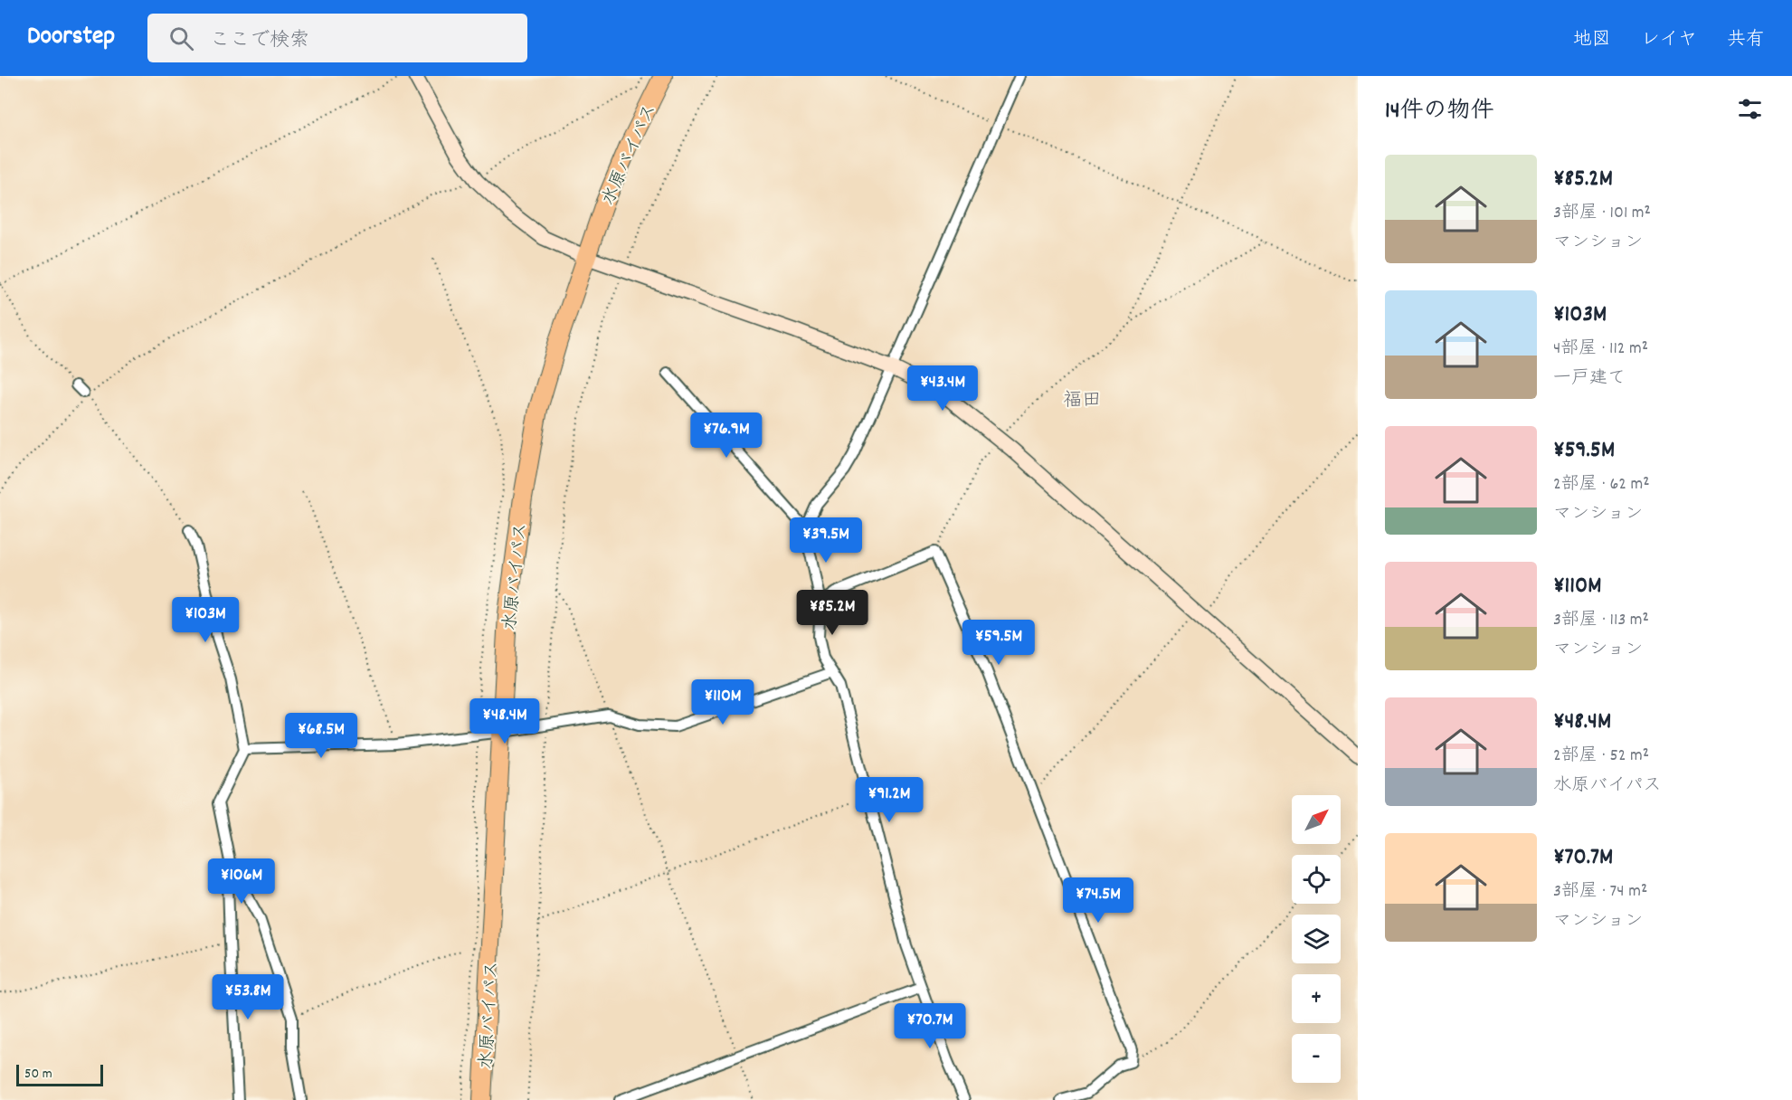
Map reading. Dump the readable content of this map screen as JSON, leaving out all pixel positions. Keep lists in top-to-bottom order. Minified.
{"streets":{"highway":["水原バイパス"]},"districts":["福田"],"scale_bar":"50 m","north":"top right","page":{"header":"Doorstep","search":"ここで検索","nav":["地図","レイヤ","共有"],"heading":"14件の物件","list":[{"name":"¥85.2M","note":"3部屋 · 101 m² · マンション"},{"name":"¥103M","note":"4部屋 · 112 m² · 一戸建て"},{"name":"¥59.5M","note":"2部屋 · 62 m² · マンション"},{"name":"¥110M","note":"3部屋 · 113 m² · マンション"},{"name":"¥48.4M","note":"2部屋 · 52 m² · 水原バイパス"},{"name":"¥70.7M","note":"3部屋 · 74 m² · マンション"}],"price":["¥43.4M","¥76.9M","¥39.5M","¥85.2M","¥103M","¥59.5M","¥110M","¥48.4M","¥68.5M","¥91.2M","¥106M","¥74.5M","¥53.8M","¥70.7M"],"map_buttons":["+","−"],"scale":"50 m"}}
